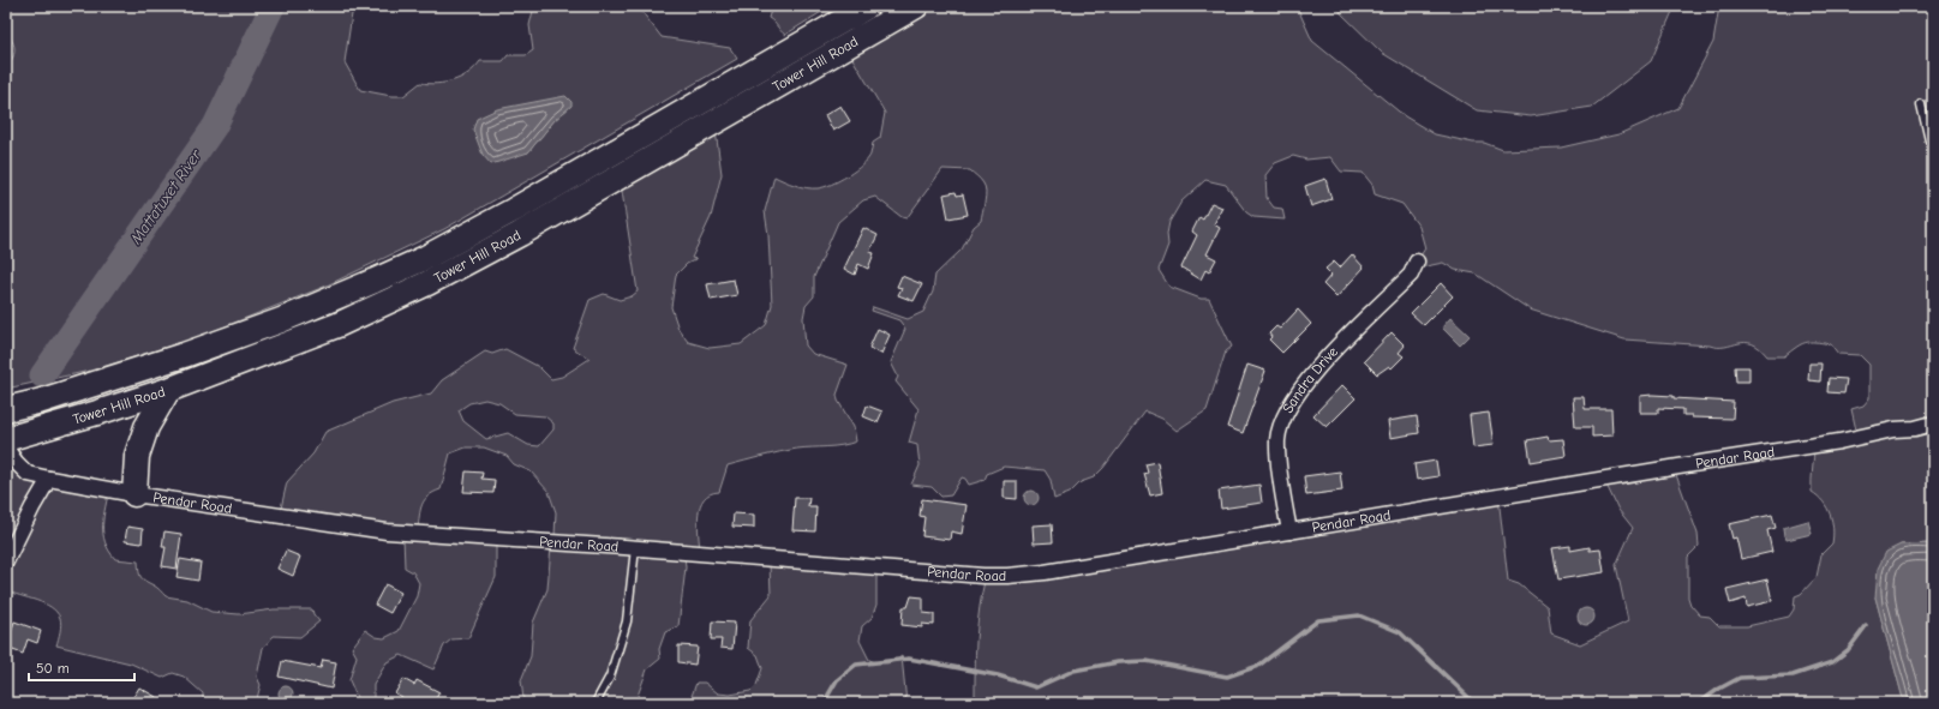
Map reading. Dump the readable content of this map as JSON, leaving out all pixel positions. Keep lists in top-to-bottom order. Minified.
{"streets":{"highway":["Tower Hill Road"],"street":["Sandra Drive","Pendar Road"]},"crossings":[["Sandra Drive","Pendar Road"]],"water":["Mattatuxet River"],"scale_bar":"50 m"}
